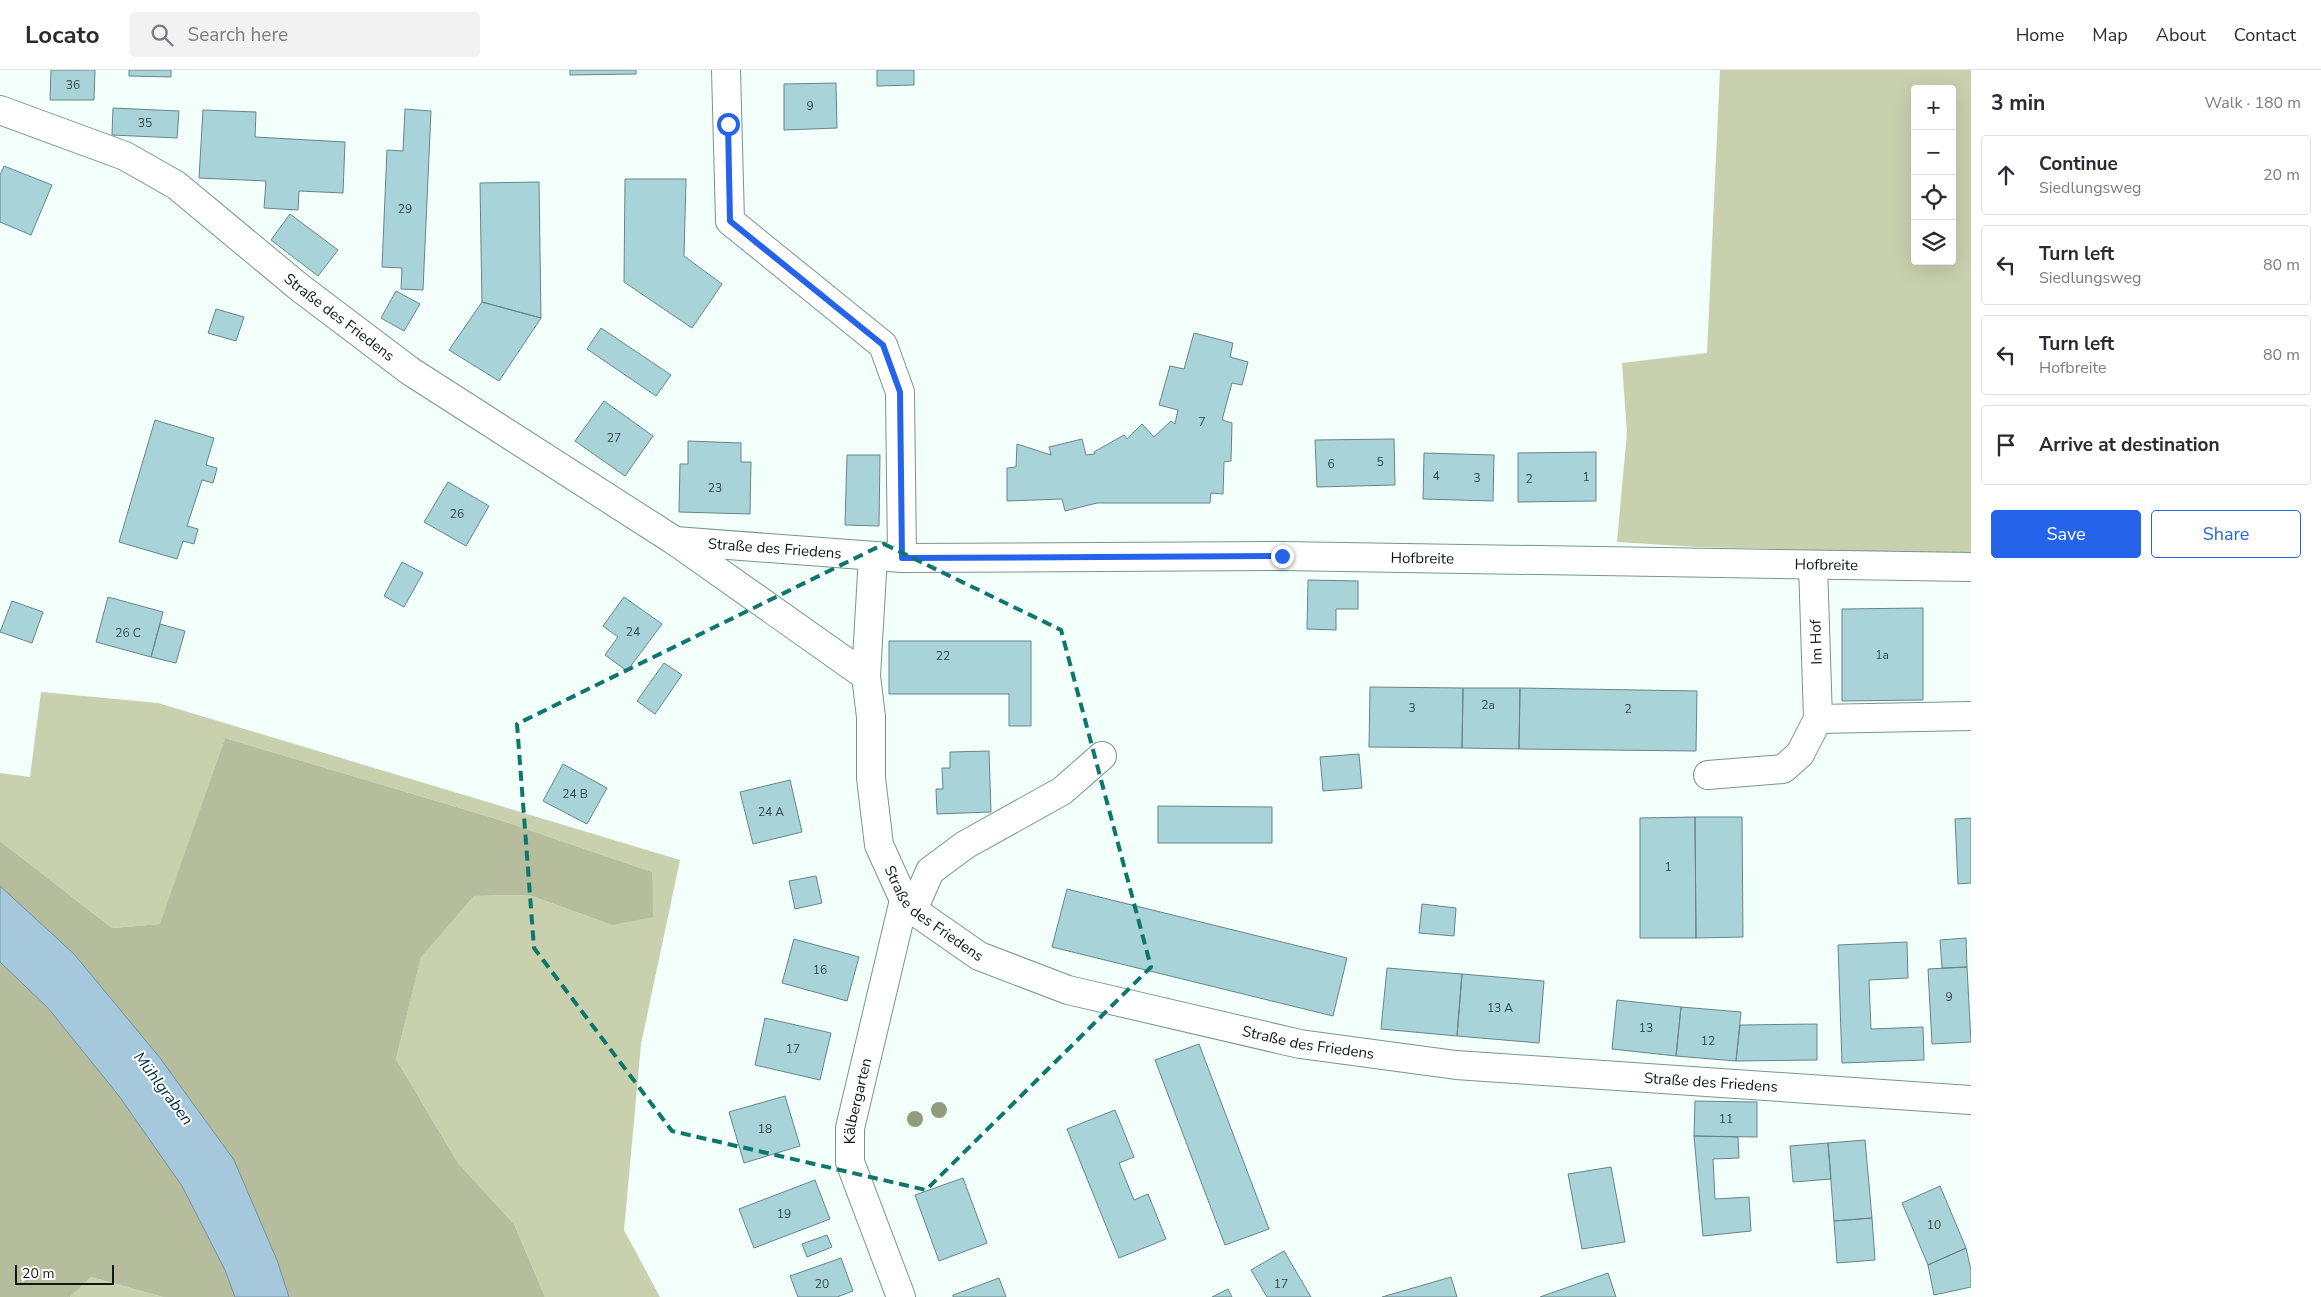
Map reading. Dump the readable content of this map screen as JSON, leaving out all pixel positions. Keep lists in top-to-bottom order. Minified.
{"streets":{"street":["Straße des Friedens","Hofbreite","Im Hof","Kälbergarten"]},"crossings":[["Straße des Friedens","Hofbreite"],["Straße des Friedens","Kälbergarten"],["Hofbreite","Im Hof"]],"water":["Mühlgraben"],"house_numbers":["36","9","35","29","7","27","5","6","4","1","3","2","23","26","24","26 C","1a","22","2a","3","2","24 B","24 A","1","16","9","13 A","13","12","17","11","18","19","10","20","17"],"scale_bar":"20 m","page":{"header":"Locato","search":"Search here","nav":["Home","Map","About","Contact"],"heading":["3 min","Walk · 180 m"],"map_buttons":["+","−"],"list":[["Continue","Siedlungsweg","20 m"],["Turn left","Siedlungsweg","80 m"],["Turn left","Hofbreite","80 m"],"Arrive at destination"],"buttons":["Save","Share"],"scale":"20 m"}}
